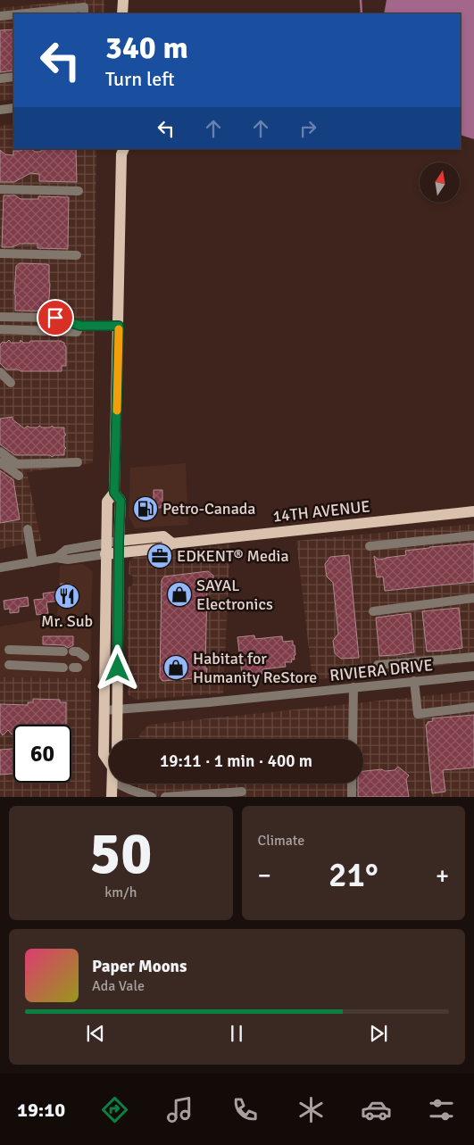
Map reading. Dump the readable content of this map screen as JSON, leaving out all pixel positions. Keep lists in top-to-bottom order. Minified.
{"streets":{"main road":["14TH AVENUE"],"street":["RIVIERA DRIVE"]},"places":{"fuel station":["Petro-Canada"],"office":["EDKENT® Media"],"shop":["SAYAL Electronics","Habitat for Humanity ReStore"],"restaurant":["Mr. Sub"]},"north":"top","page":{"turn":["340 m","Turn left"],"limit":"60","trip":"19:11 · 1 min · 400 m","tile":[["50","km/h"],"Climate"],"heat":["−","21°","+"],"song":["Paper Moons","Ada Vale"],"tabs":"19:10"}}
